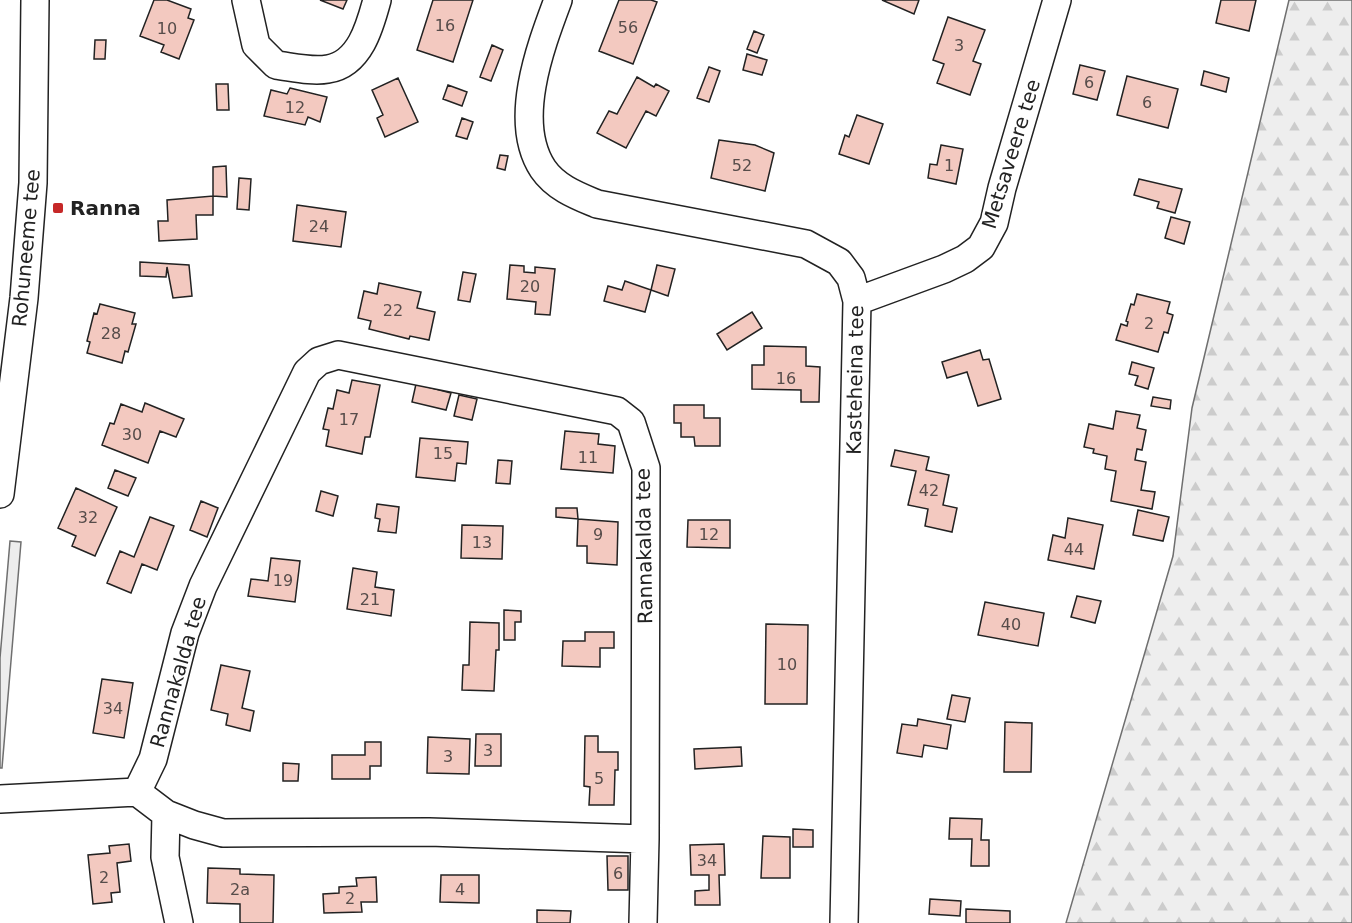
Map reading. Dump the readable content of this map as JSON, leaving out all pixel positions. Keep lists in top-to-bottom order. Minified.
{"streets":{"street":["Metsaveere tee","Rohuneeme tee","Kasteheina tee","Rannakalda tee"]},"crossings":[["Metsaveere tee","Kasteheina tee"]],"places":{"transit":["Ranna"]},"house_numbers":["16","56","10","3","6","6","12","52","1","24","20","22","2","28","16","17","30","15","11","42","32","9","12","13","44","19","21","40","10","34","3","3","5","34","6","2","2a","4","2"]}
